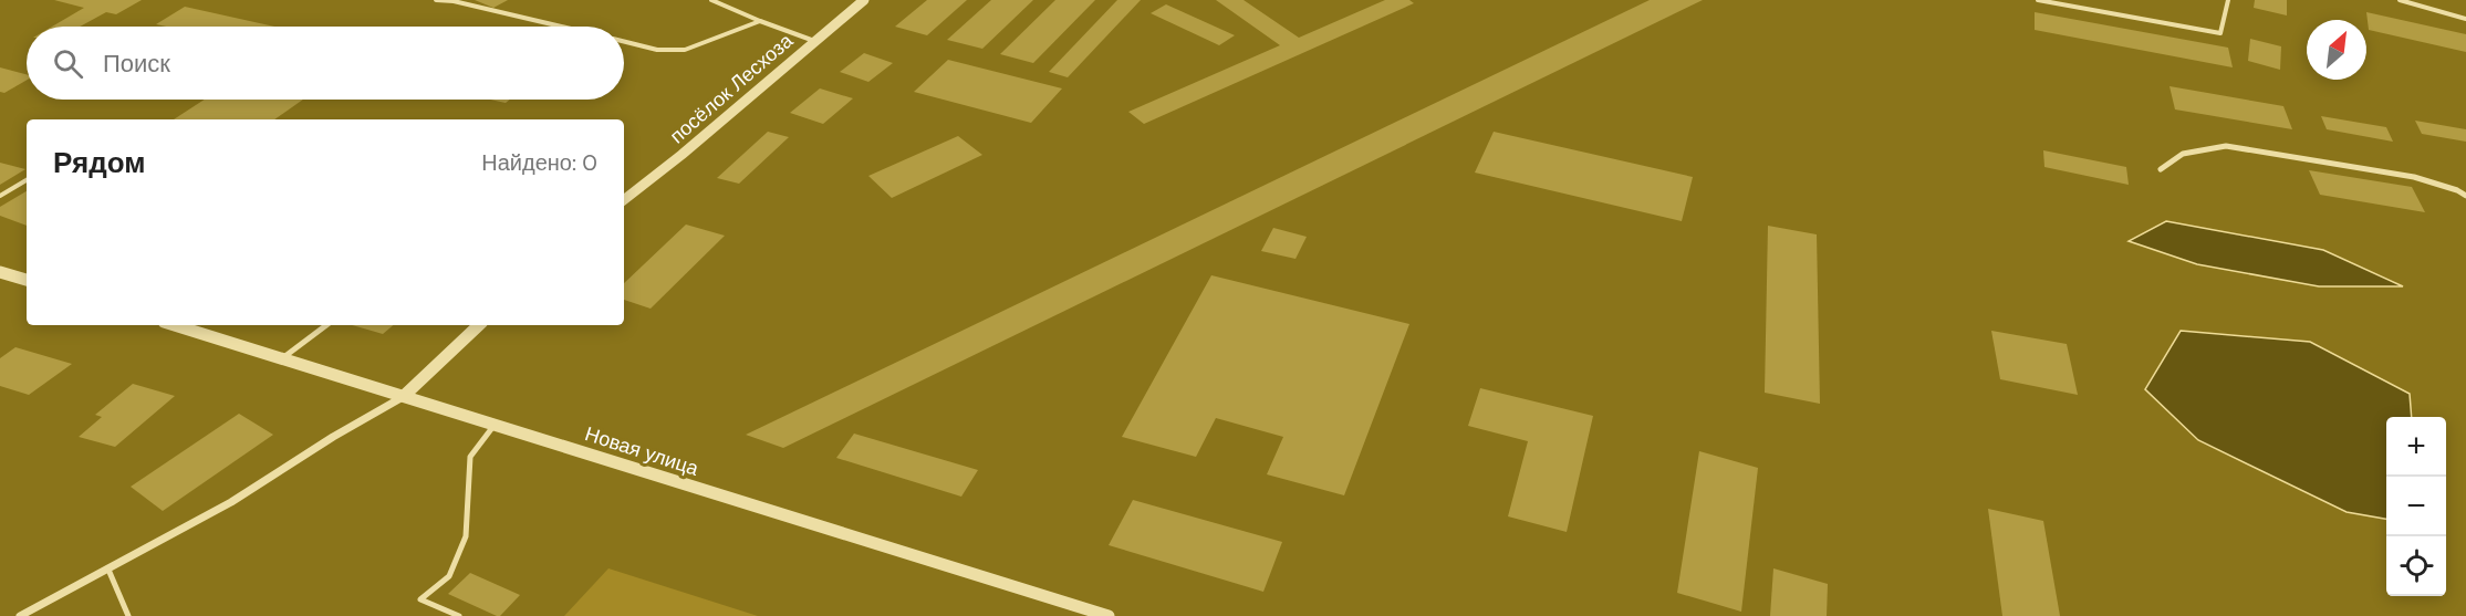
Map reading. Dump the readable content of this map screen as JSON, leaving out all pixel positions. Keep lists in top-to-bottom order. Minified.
{"streets":{"street":["посёлок Лесхоза","Новая улица"]},"north":"top right","page":{"search":"Поиск","heading":["Рядом","Найдено: 0"],"map_buttons":["+","−"]}}
